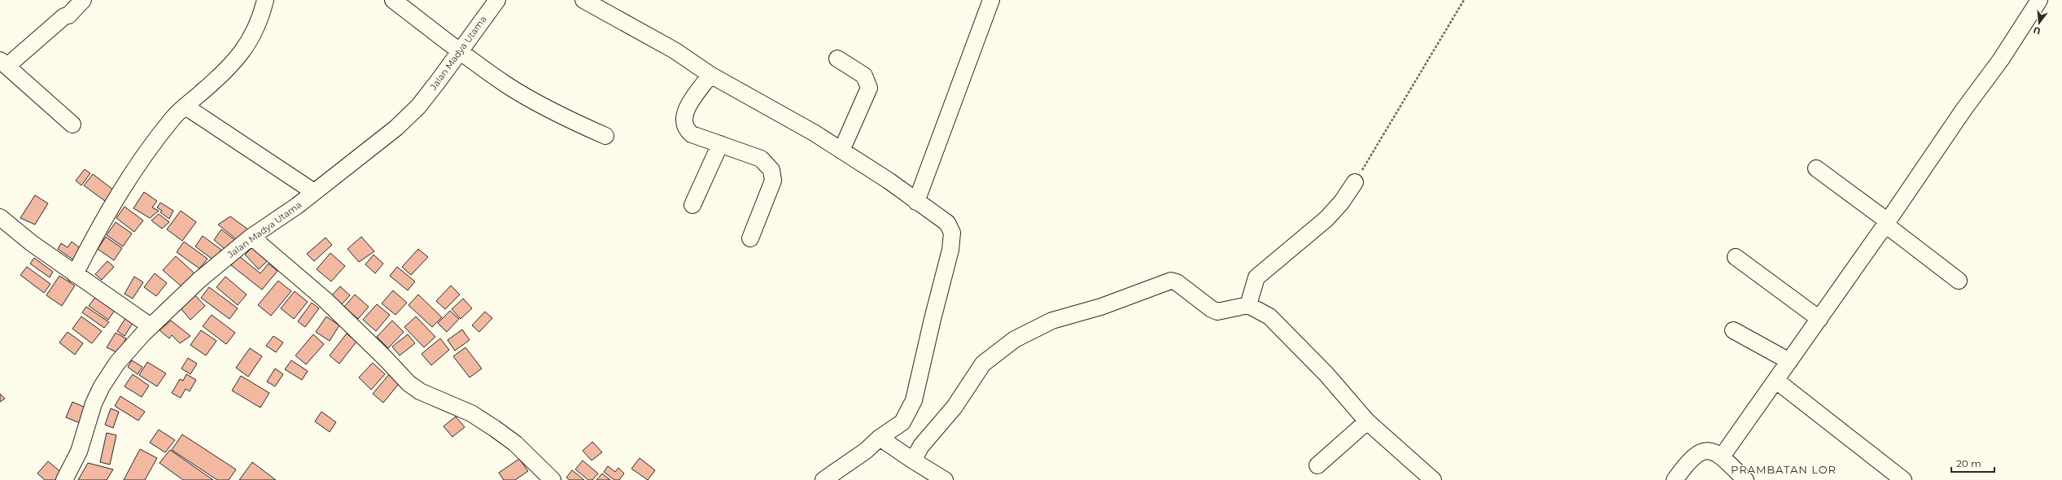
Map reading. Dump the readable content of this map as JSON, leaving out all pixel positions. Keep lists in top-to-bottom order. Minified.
{"streets":{"street":["Jalan Madya Utama"]},"districts":["PRAMBATAN LOR"],"scale_bar":"20 m","north":"bottom"}
